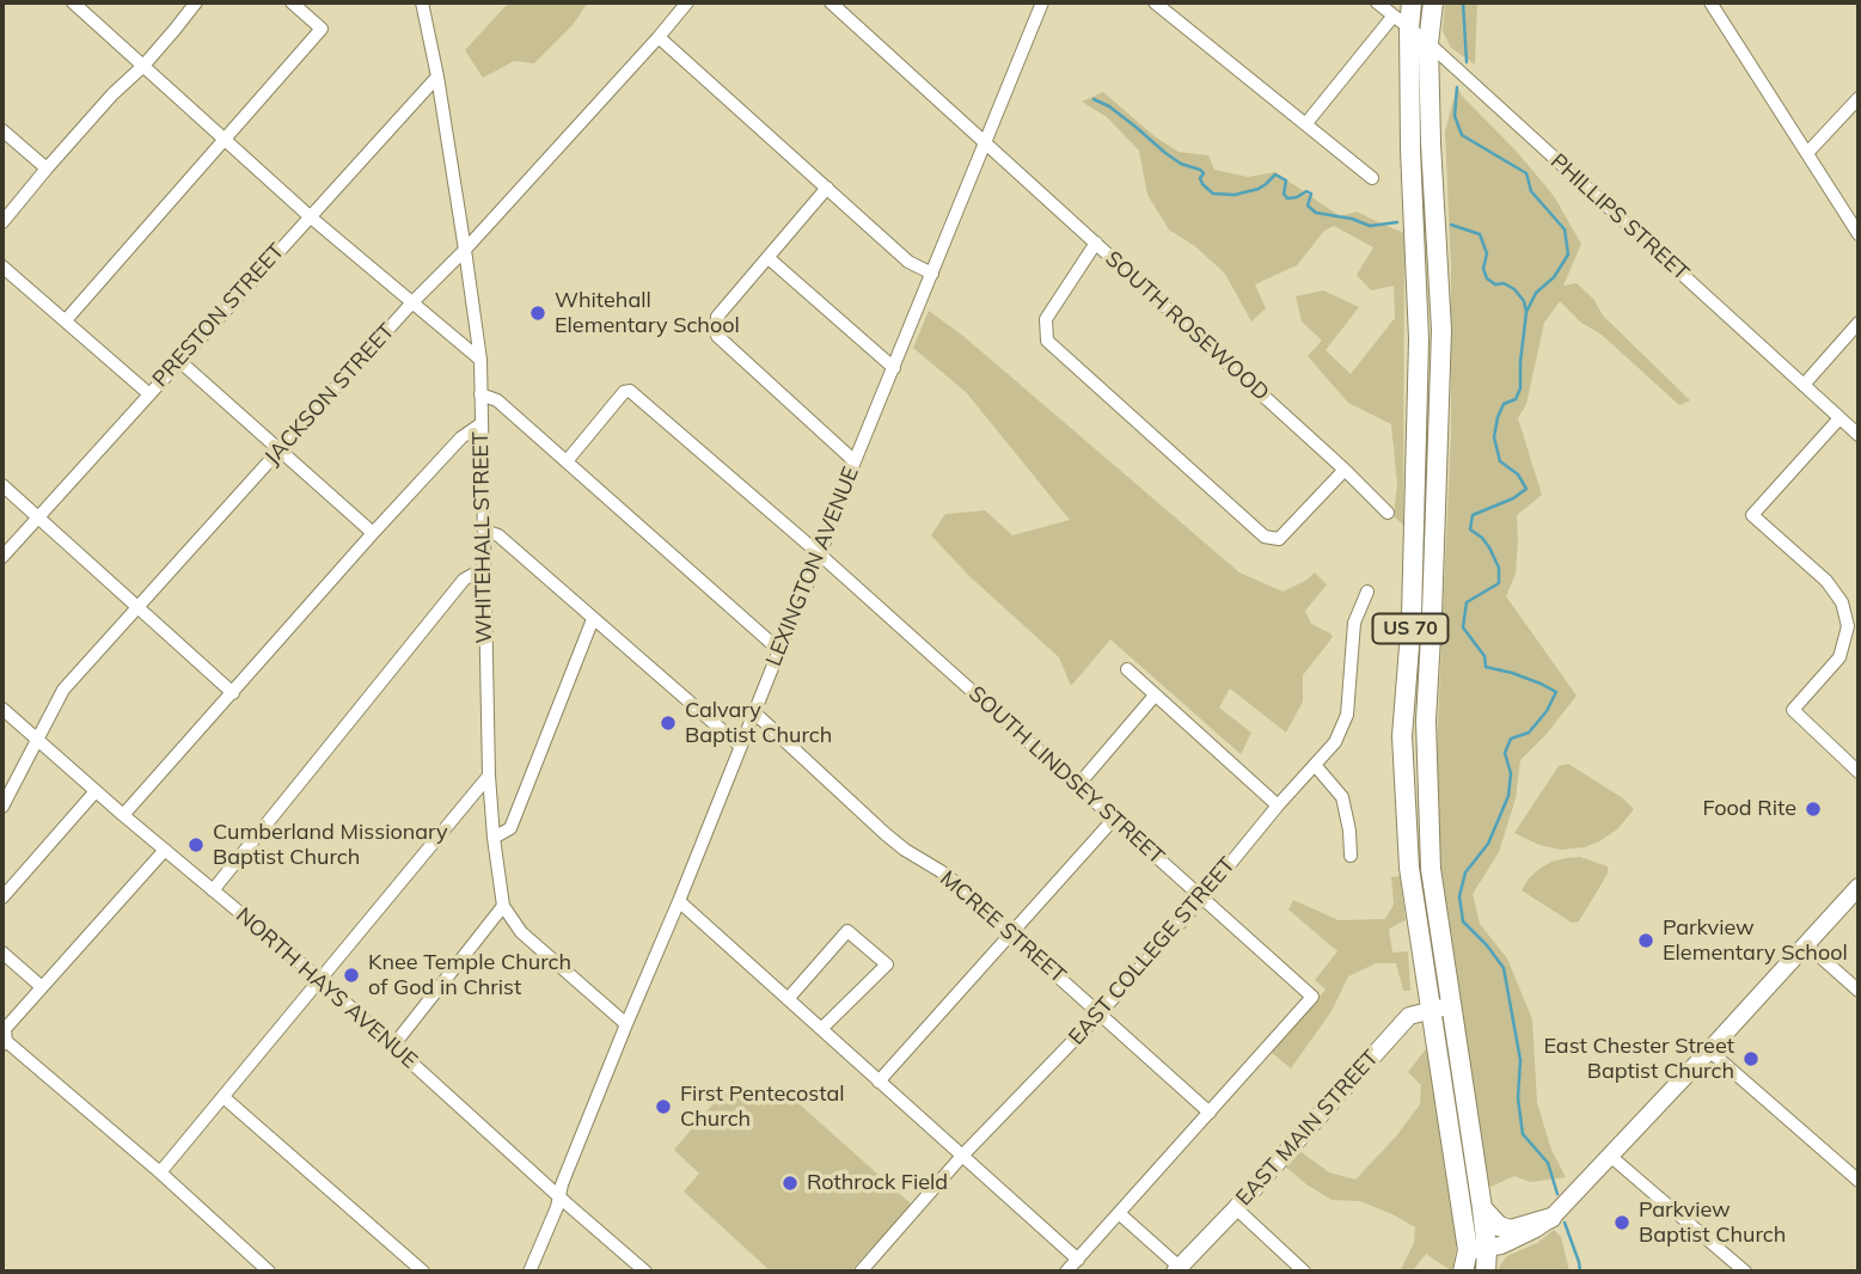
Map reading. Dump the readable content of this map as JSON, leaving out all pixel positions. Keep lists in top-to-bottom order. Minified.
{"streets":{"highway":["US 70"],"main road":["EAST MAIN STREET"],"street":["PHILLIPS STREET","PRESTON STREET","SOUTH ROSEWOOD","JACKSON STREET","WHITEHALL STREET","LEXINGTON AVENUE","SOUTH LINDSEY STREET","MCREE STREET","EAST COLLEGE STREET","NORTH HAYS AVENUE"]},"crossings":[["PHILLIPS STREET","US 70"],["PRESTON STREET","WHITEHALL STREET"],["SOUTH ROSEWOOD","LEXINGTON AVENUE"],["JACKSON STREET","WHITEHALL STREET"],["JACKSON STREET","NORTH HAYS AVENUE"],["WHITEHALL STREET","LEXINGTON AVENUE"],["LEXINGTON AVENUE","SOUTH LINDSEY STREET"],["LEXINGTON AVENUE","MCREE STREET"],["LEXINGTON AVENUE","NORTH HAYS AVENUE"],["US 70","EAST MAIN STREET"],["SOUTH LINDSEY STREET","MCREE STREET"],["SOUTH LINDSEY STREET","EAST COLLEGE STREET"],["MCREE STREET","EAST COLLEGE STREET"]],"places":["Whitehall Elementary School","Calvary Baptist Church","Food Rite","Cumberland Missionary Baptist Church","Parkview Elementary School","Knee Temple Church of God in Christ","East Chester Street Baptist Church","First Pentecostal Church","Rothrock Field","Parkview Baptist Church"]}
